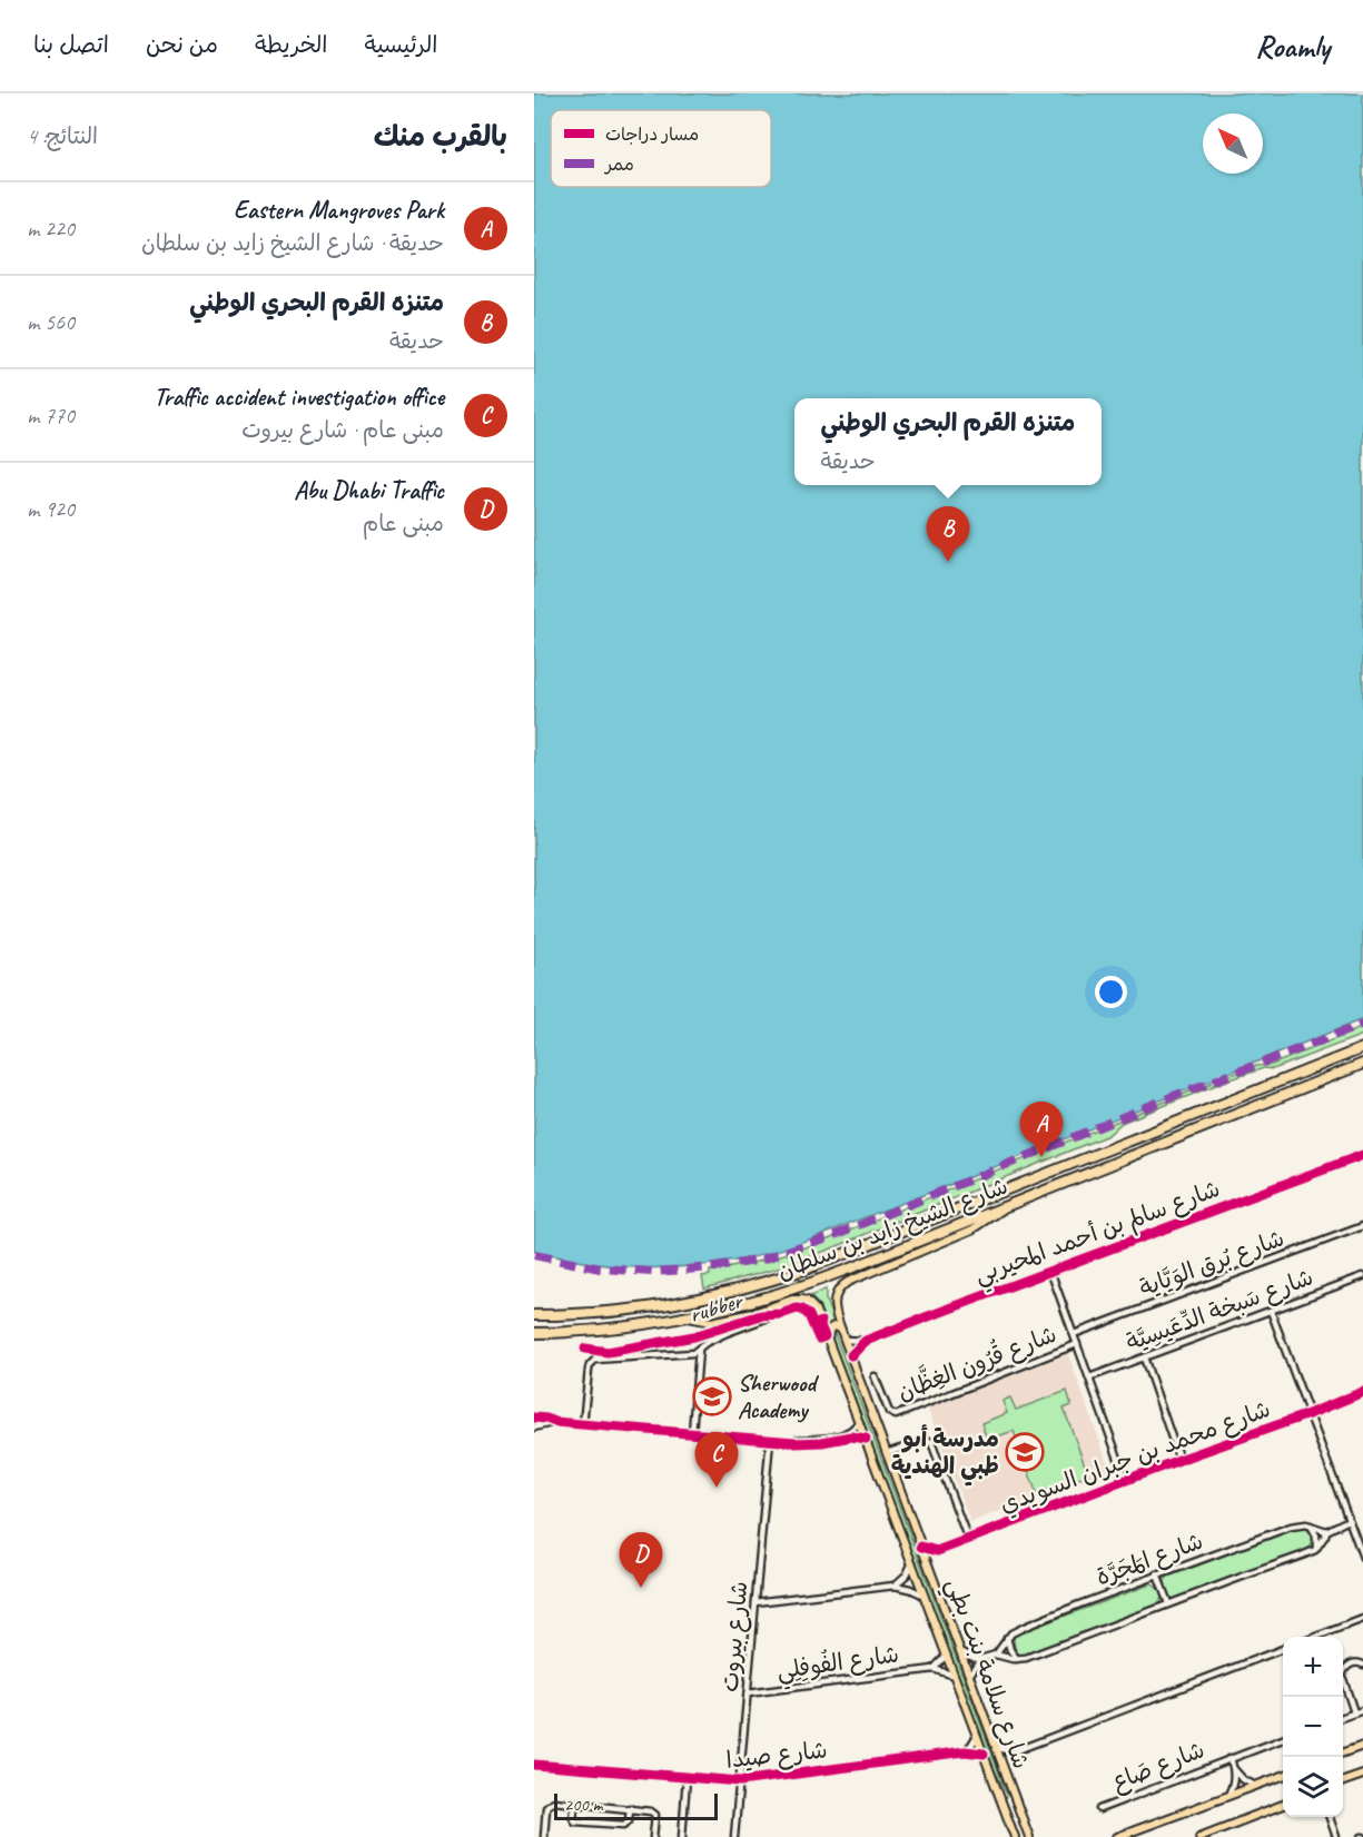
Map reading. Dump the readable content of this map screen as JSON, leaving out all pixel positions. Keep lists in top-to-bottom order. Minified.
{"streets":{"highway":["شارع الشيخ زايد بن سلطان"],"main road":["شارع سلامة بنت بطي"],"street":["شارع سالم بن أحمد المحيربي","شارع بُرق الوَيَّاية","شارع سَبخة الدِّعَيسِيَّة","شارع قُرُون الغِظَّان","شارع محمد بن جبران السويدي","شارع المَجَرَّة","شارع بيروت","شارع الفُوفِلِي","شارع صيدا","شارع صَاع"],"cycle path":["rubber"]},"crossings":[["شارع الشيخ زايد بن سلطان","شارع سلامة بنت بطي"],["شارع سالم بن أحمد المحيربي","شارع سلامة بنت بطي"],["شارع بيروت","شارع الفُوفِلِي"],["شارع بيروت","شارع صيدا"],["شارع الفُوفِلِي","شارع سلامة بنت بطي"],["شارع سلامة بنت بطي","شارع صيدا"]],"places":{"school or university":["Sherwood Academy","مدرسة أبو ظبي الهندية"]},"legend":["مسار دراجات","ممر"],"scale_bar":"200 m","north":"top left","page":{"header":"Roamly","nav":["الرئيسية","الخريطة","من نحن","اتصل بنا"],"heading":["بالقرب منك","النتائج: 4"],"list":[{"mark":"A","name":"Eastern Mangroves Park","note":"حديقة · شارع الشيخ زايد بن سلطان","value":"220 m"},{"mark":"B","name":"متنزه القرم البحري الوطني","note":"حديقة","value":"560 m"},{"mark":"C","name":"Traffic accident investigation office","note":"مبنى عام · شارع بيروت","value":"770 m"},{"mark":"D","name":"Abu Dhabi Traffic","note":"مبنى عام","value":"920 m"}],"popup":["متنزه القرم البحري الوطني","حديقة"],"pins":["B","A","C","D"],"map_buttons":["+","−"],"scale":"200 m"}}
